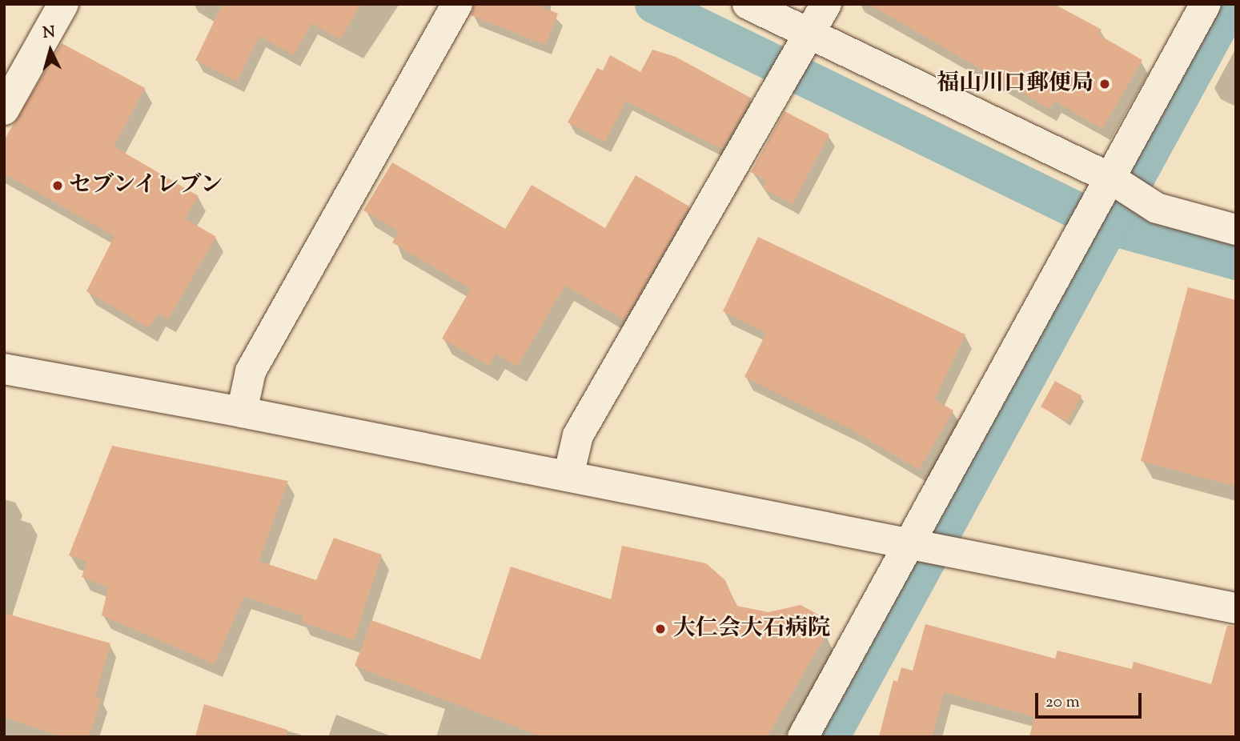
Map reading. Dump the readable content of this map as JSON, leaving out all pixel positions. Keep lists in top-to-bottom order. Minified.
{"places":["福山川口郵便局","セブンイレブン","大仁会大石病院"],"scale_bar":"20 m","north":"top"}
